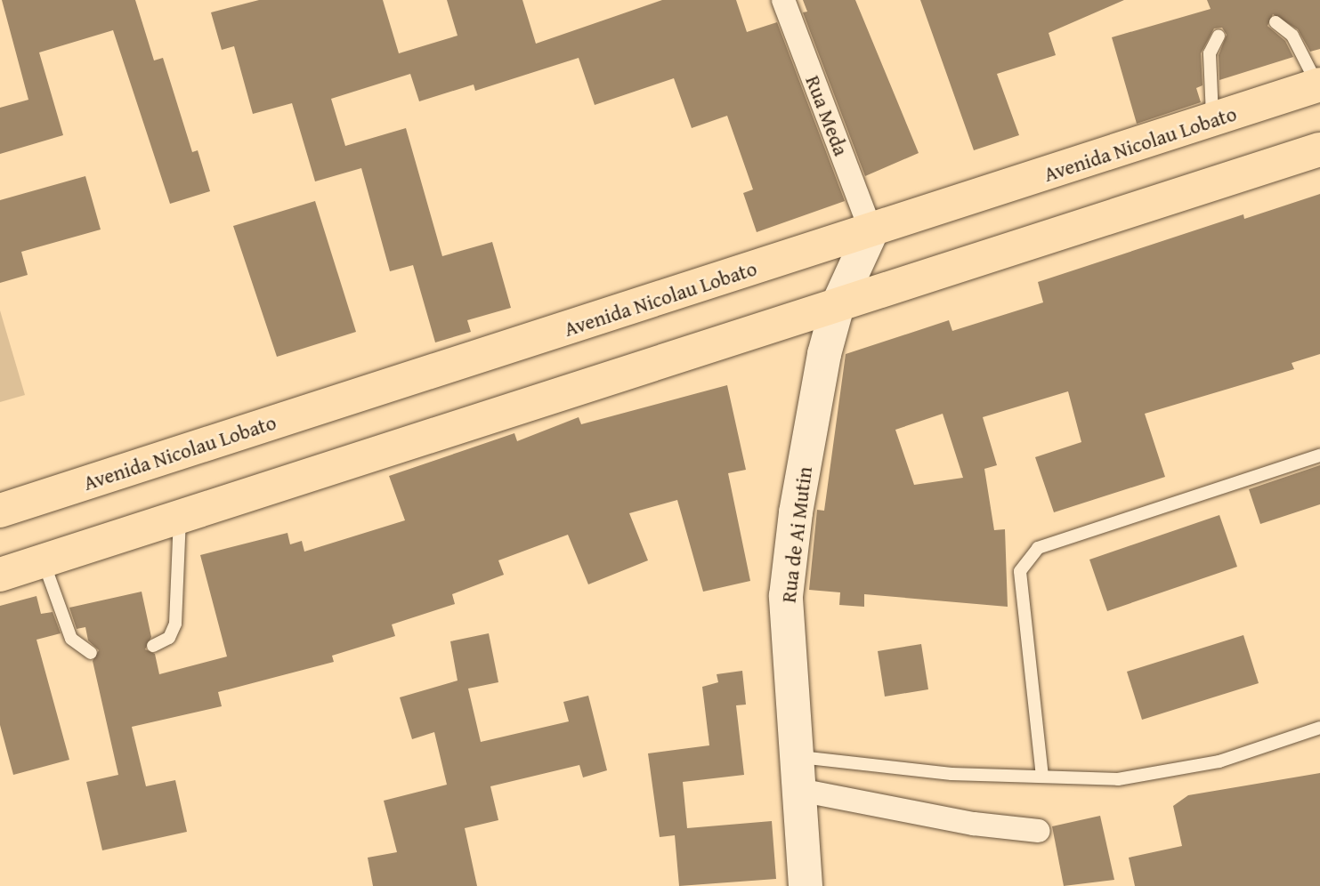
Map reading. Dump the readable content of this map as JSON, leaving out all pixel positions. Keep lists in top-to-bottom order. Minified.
{"streets":{"main road":["Avenida Nicolau Lobato"],"street":["Rua Meda","Rua de Ai Mutin"]},"crossings":[["Rua Meda","Avenida Nicolau Lobato"],["Rua Meda","Rua de Ai Mutin"],["Avenida Nicolau Lobato","Rua de Ai Mutin"]]}
